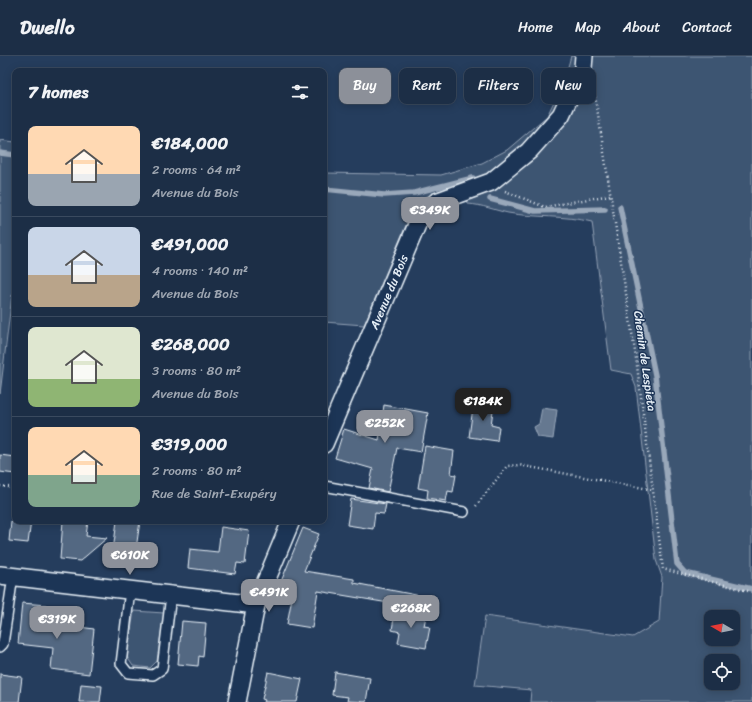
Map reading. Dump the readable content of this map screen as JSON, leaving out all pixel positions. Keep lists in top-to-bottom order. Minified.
{"streets":{"street":["Avenue du Bois"],"path":["Chemin de Lespieta"]},"crossings":[["Avenue du Bois","Chemin de Lespieta"]],"north":"left","page":{"header":"Dwello","nav":["Home","Map","About","Contact"],"chip":["Buy","Rent","Filters","New"],"heading":"7 homes","list":[{"name":"€184,000","note":"2 rooms · 64 m² · Avenue du Bois"},{"name":"€491,000","note":"4 rooms · 140 m² · Avenue du Bois"},{"name":"€268,000","note":"3 rooms · 80 m² · Avenue du Bois"},{"name":"€319,000","note":"2 rooms · 80 m² · Rue de Saint-Exupéry"}],"price":["€349K","€184K","€252K","€610K","€491K","€268K","€319K"]}}
